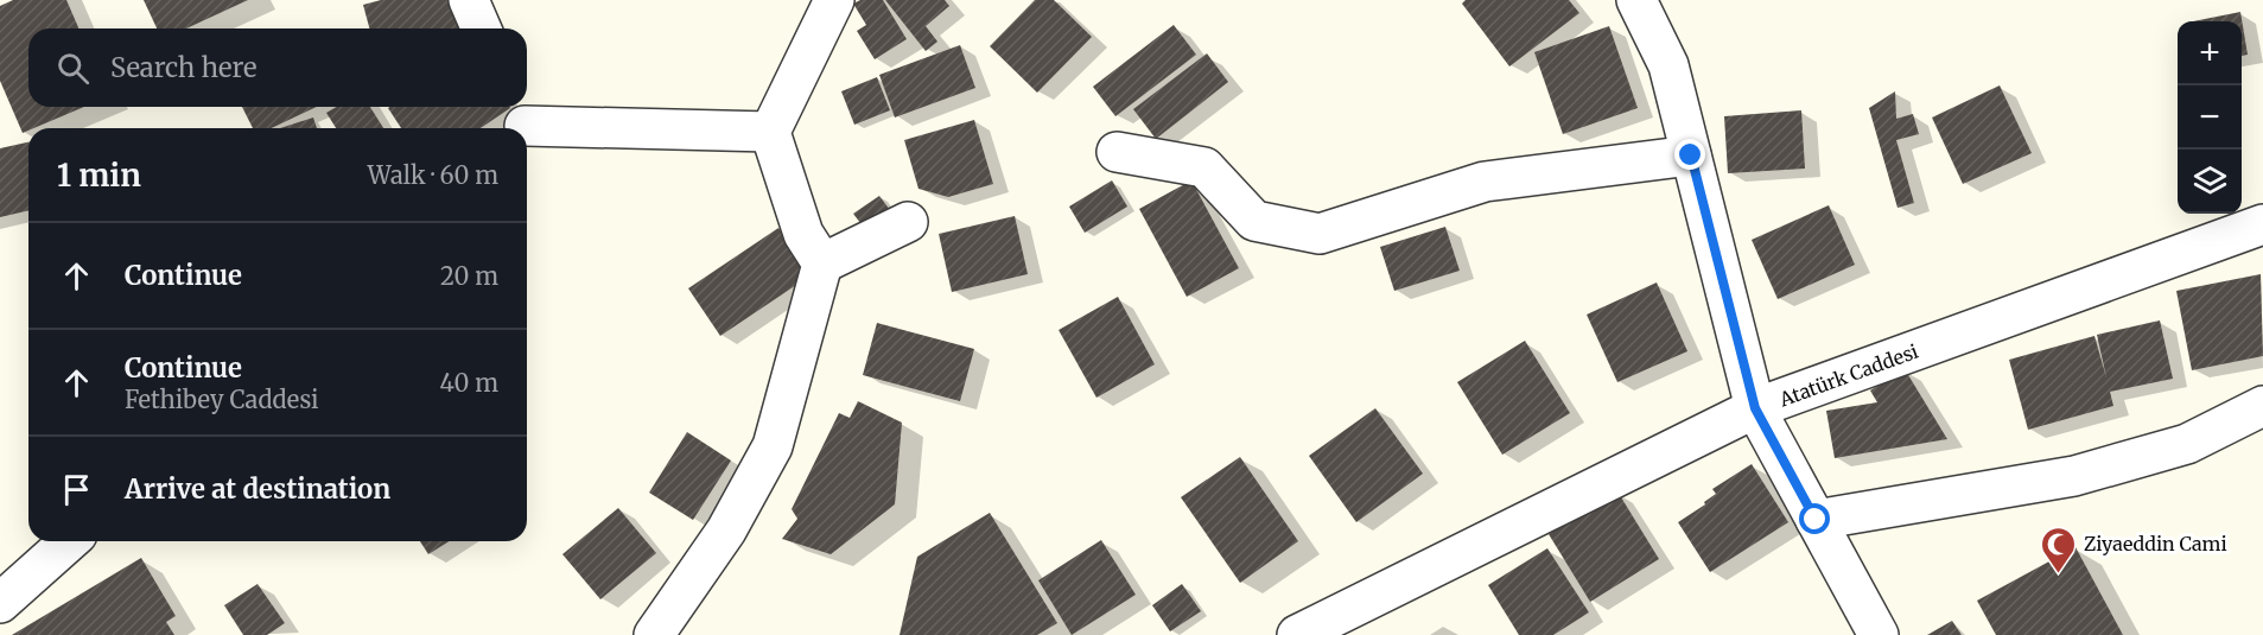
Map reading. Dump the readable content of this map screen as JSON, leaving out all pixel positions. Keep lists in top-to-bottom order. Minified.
{"streets":{"street":["Atatürk Caddesi"]},"places":{"mosque":["Ziyaeddin Cami"]},"page":{"map_buttons":["+","−"],"search":"Search here","heading":["1 min","Walk · 60 m"],"list":[["Continue","20 m"],["Continue","Fethibey Caddesi","40 m"],"Arrive at destination"]}}
